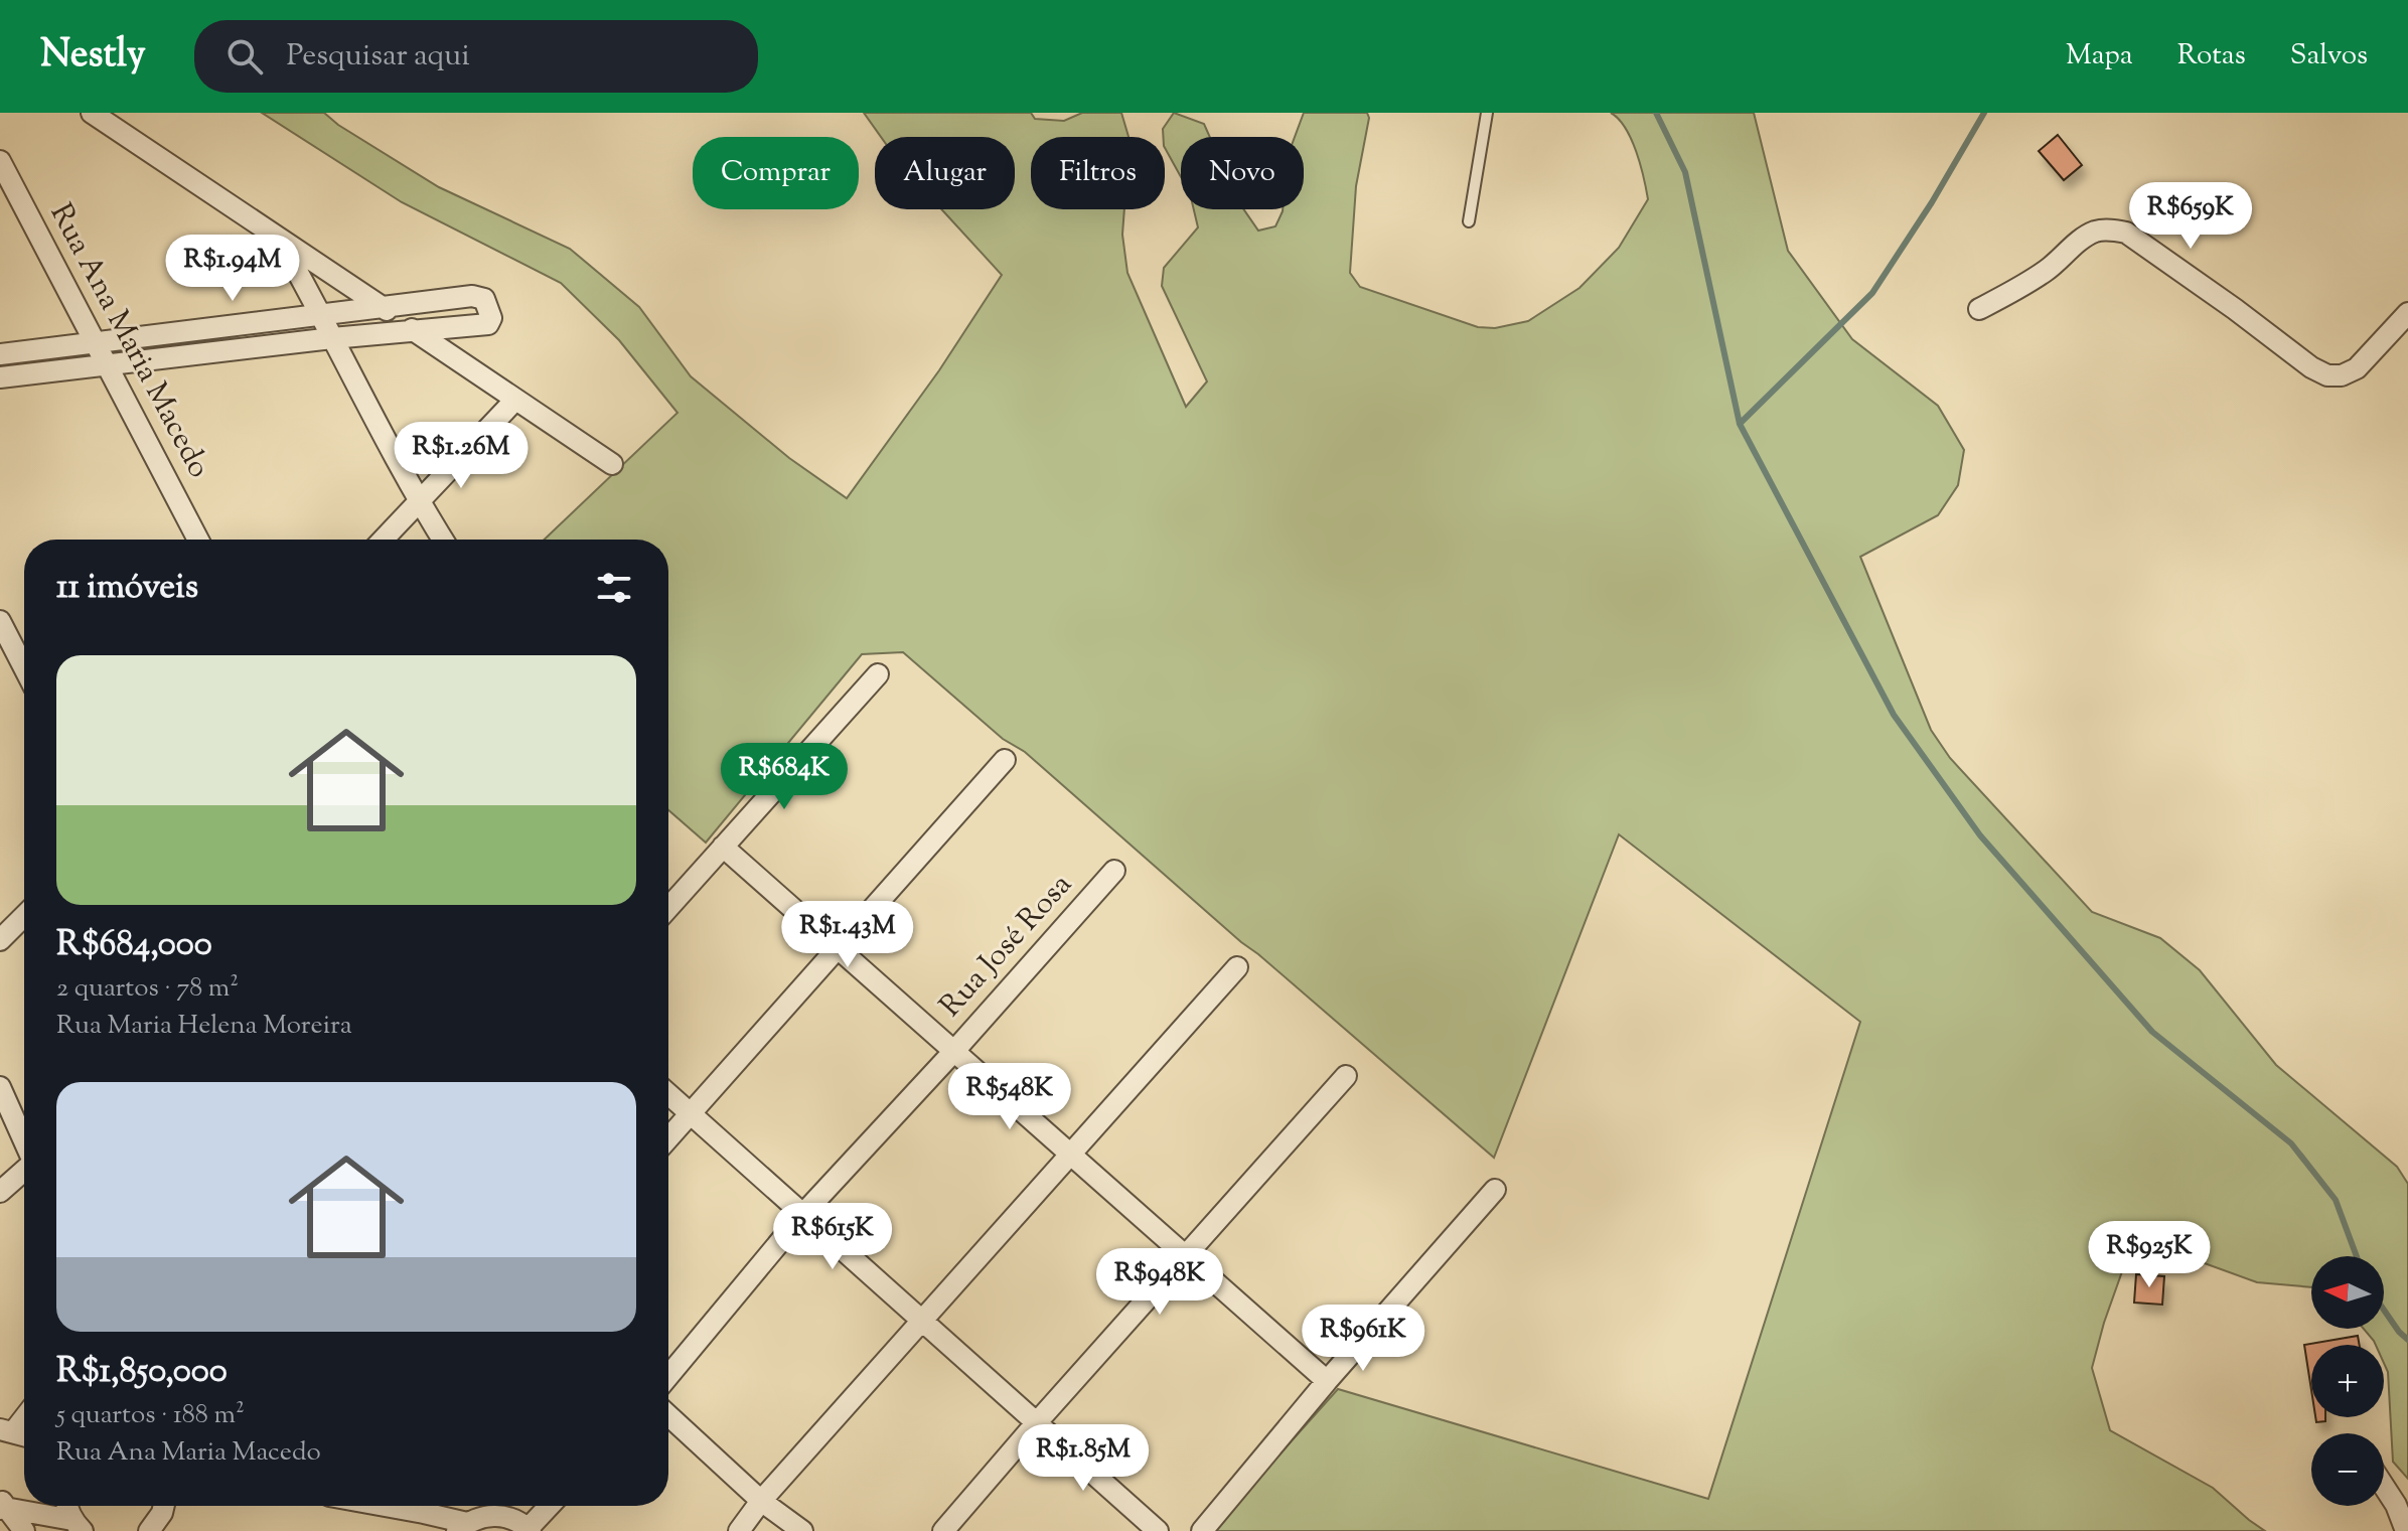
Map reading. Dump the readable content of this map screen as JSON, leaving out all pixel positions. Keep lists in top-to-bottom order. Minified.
{"streets":{"street":["Rua Ana Maria Macedo","Rua José Rosa"]},"north":"left","page":{"header":"Nestly","search":"Pesquisar aqui","nav":["Mapa","Rotas","Salvos"],"chip":["Comprar","Alugar","Filtros","Novo"],"price":["R$659K","R$1.94M","R$1.26M","R$684K","R$1.43M","R$548K","R$615K","R$925K","R$948K","R$961K","R$1.85M"],"heading":"11 imóveis","list":[{"name":"R$684,000","note":"2 quartos · 78 m² · Rua Maria Helena Moreira"},{"name":"R$1,850,000","note":"5 quartos · 188 m² · Rua Ana Maria Macedo"}],"map_buttons":["+","−"]}}
